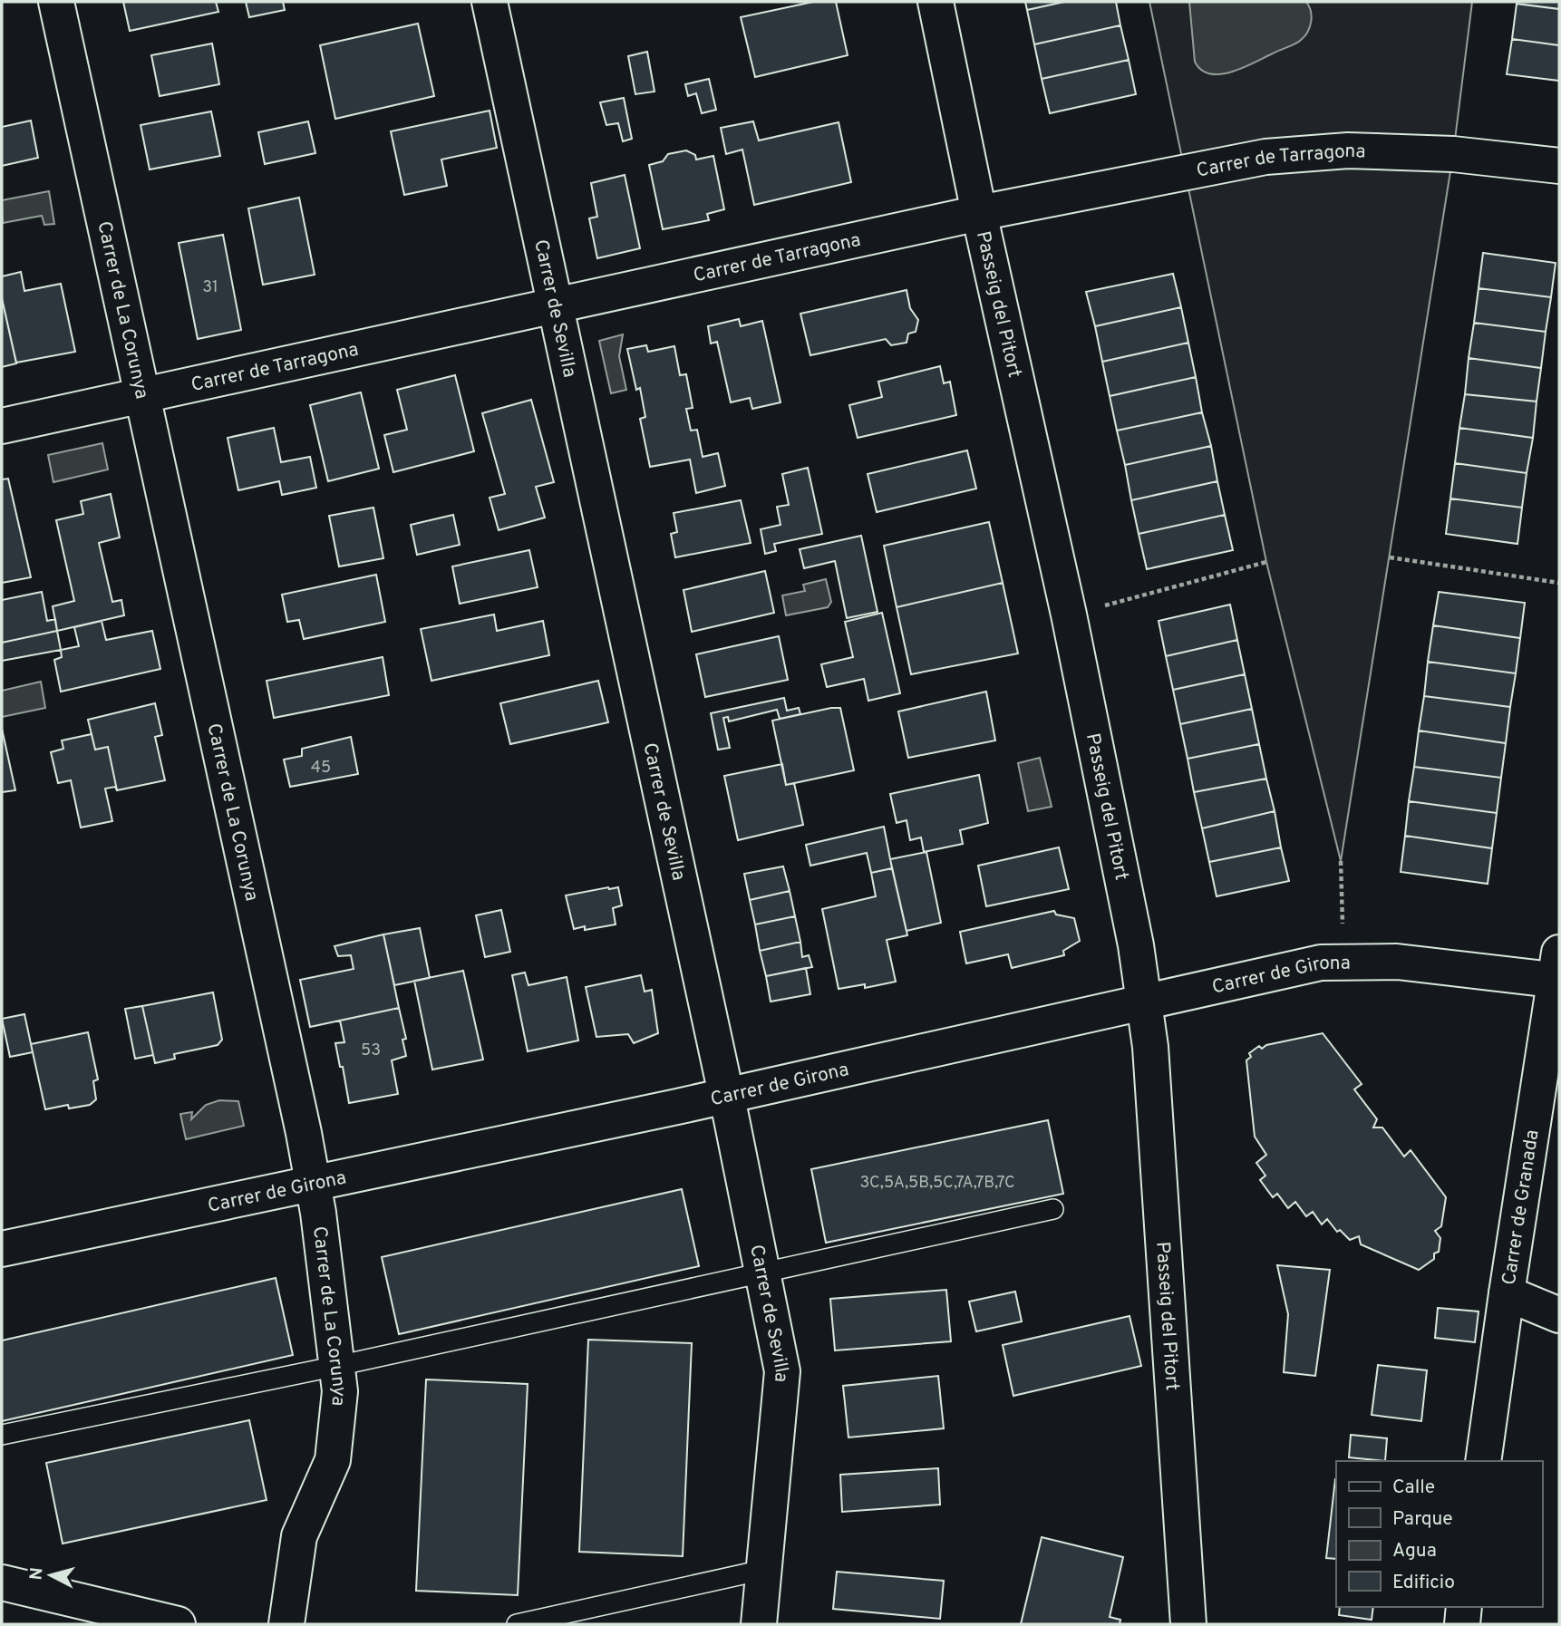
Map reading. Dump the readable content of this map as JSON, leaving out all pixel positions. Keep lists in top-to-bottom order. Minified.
{"streets":{"street":["Carrer de Tarragona","Passeig del Pitort","Carrer de Sevilla","Carrer de La Corunya","Carrer de Girona","Carrer de Granada"]},"crossings":[["Carrer de Tarragona","Passeig del Pitort"],["Carrer de Tarragona","Carrer de Sevilla"],["Carrer de Tarragona","Carrer de La Corunya"],["Passeig del Pitort","Carrer de Girona"],["Carrer de Sevilla","Carrer de Girona"],["Carrer de La Corunya","Carrer de Girona"],["Carrer de Girona","Carrer de Granada"]],"house_numbers":["31","45","53","3C,5A,5B,5C,7A,7B,7C"],"legend":["Calle","Parque","Agua","Edificio"],"north":"left"}
